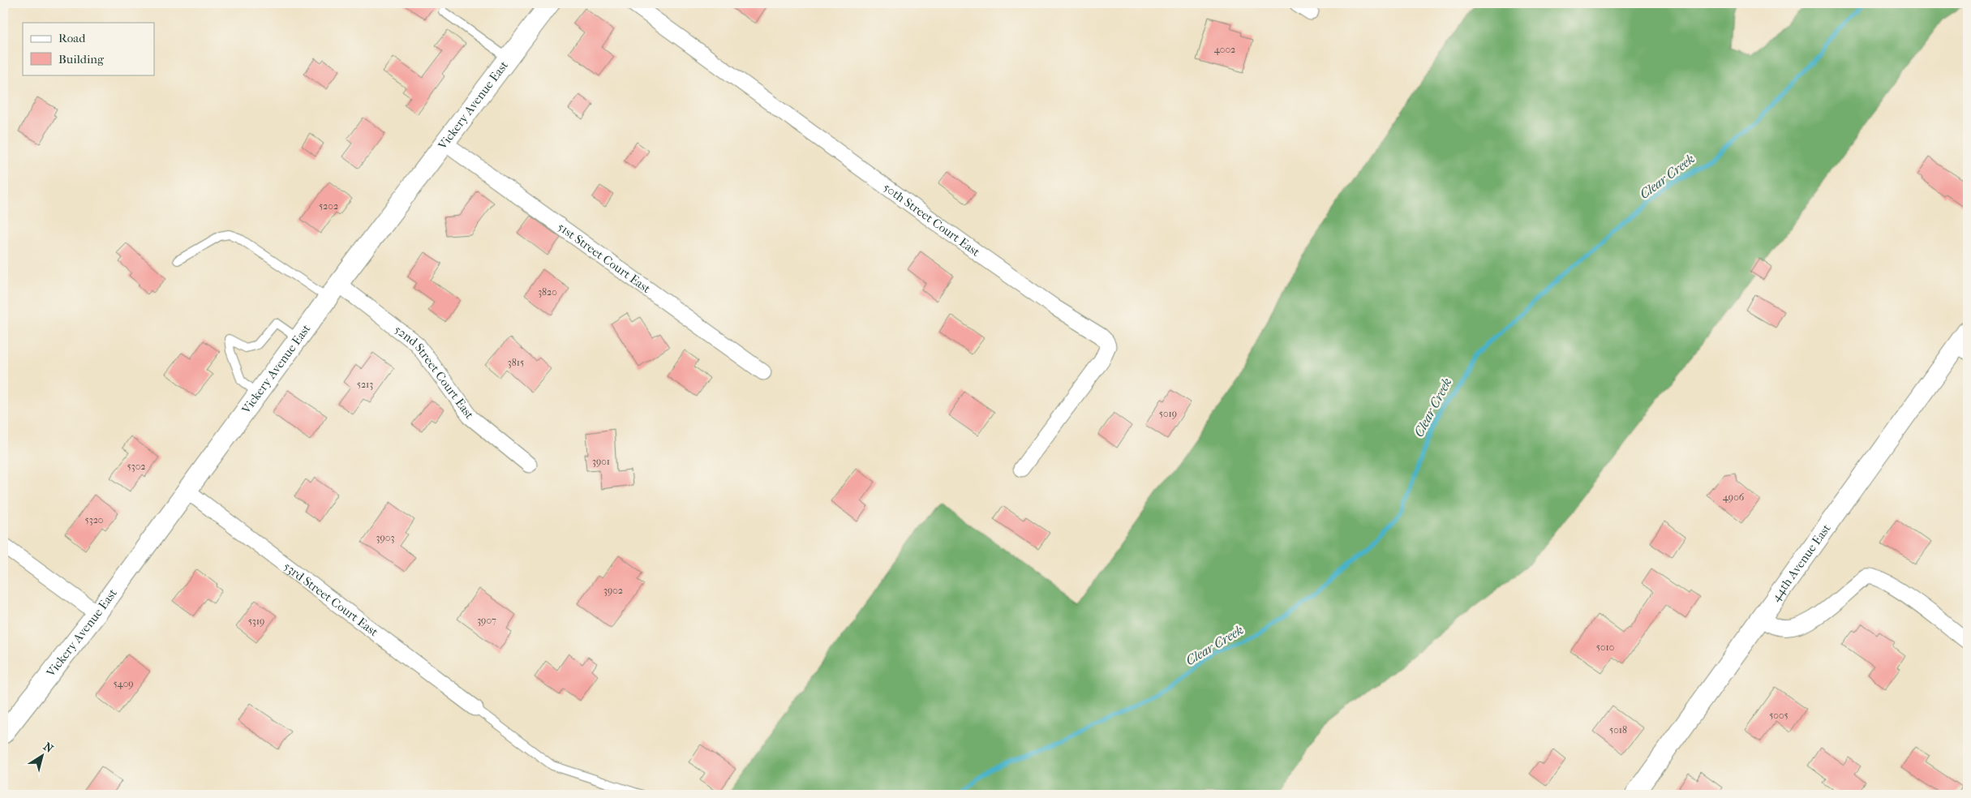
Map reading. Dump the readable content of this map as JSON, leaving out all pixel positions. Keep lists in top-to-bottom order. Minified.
{"streets":{"street":["Vickery Avenue East","50th Street Court East","51st Street Court East","52nd Street Court East","44th Avenue East","53rd Street Court East"]},"crossings":[["Vickery Avenue East","51st Street Court East"],["Vickery Avenue East","52nd Street Court East"],["Vickery Avenue East","53rd Street Court East"]],"water":["Clear Creek"],"house_numbers":["4002","5202","3820","3815","5213","5019","3901","5302","4906","5320","3903","3902","3907","5319","5010","5409","5005","5018"],"legend":["Road","Building"],"north":"top right"}
